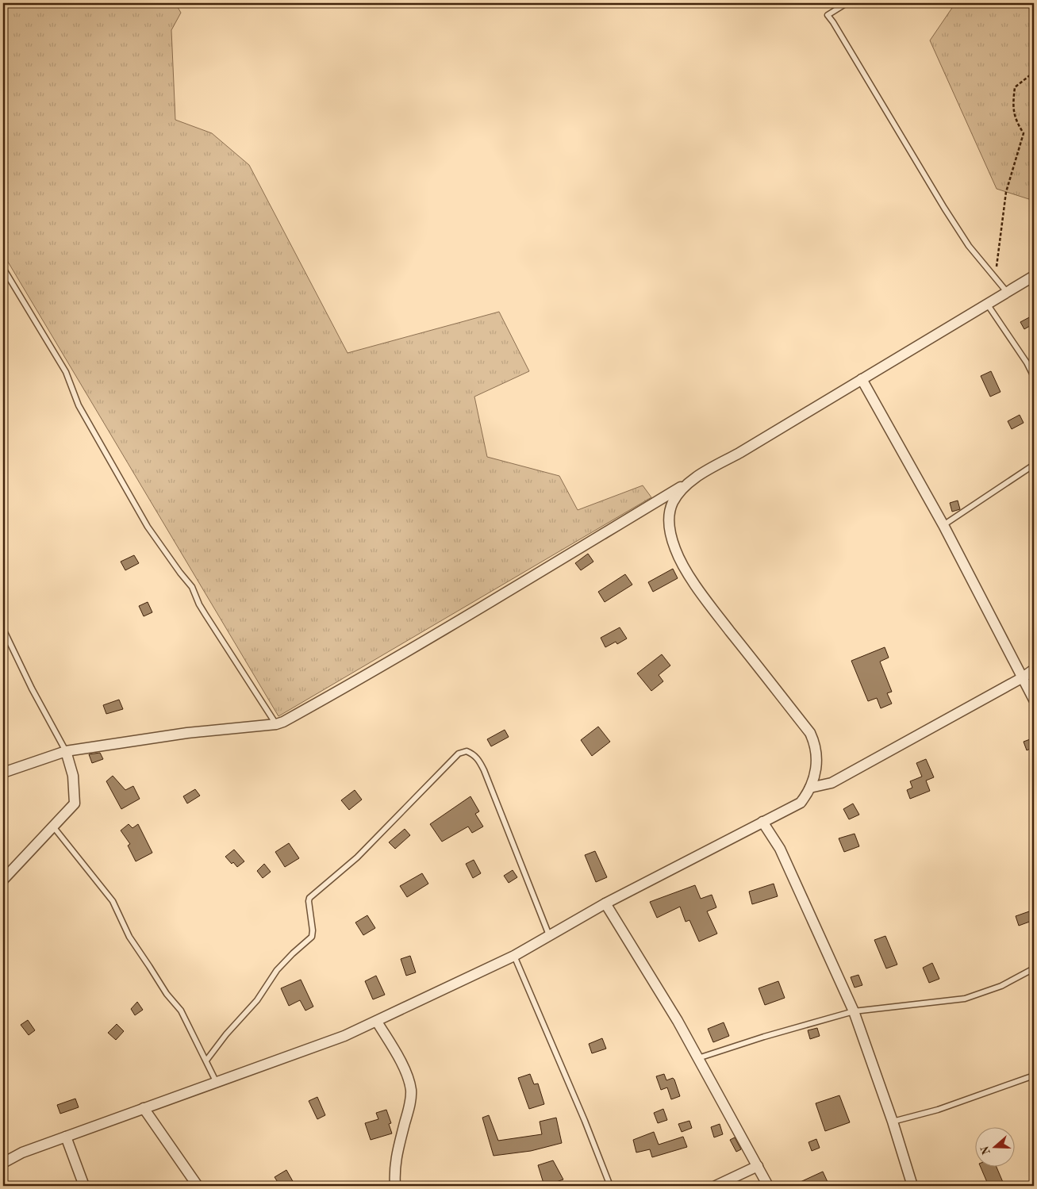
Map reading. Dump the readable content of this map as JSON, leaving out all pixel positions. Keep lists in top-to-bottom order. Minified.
{"north":"left"}
